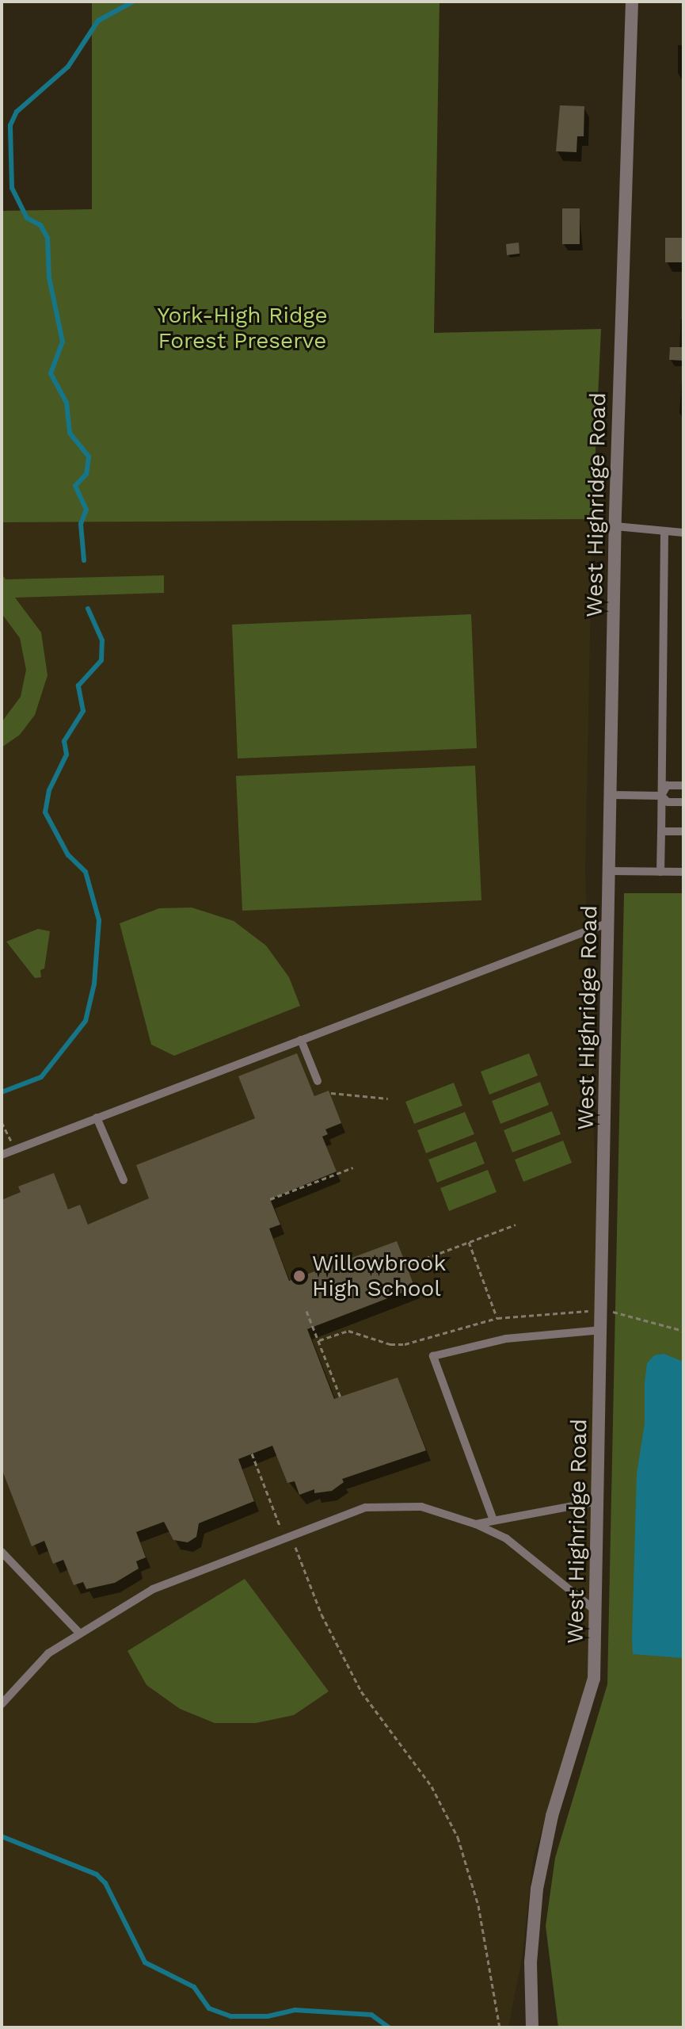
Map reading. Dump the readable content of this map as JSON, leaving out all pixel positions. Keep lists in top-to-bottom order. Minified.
{"streets":{"street":["West Highridge Road"]},"parks":["York-High Ridge Forest Preserve"],"places":["Willowbrook High School"]}
